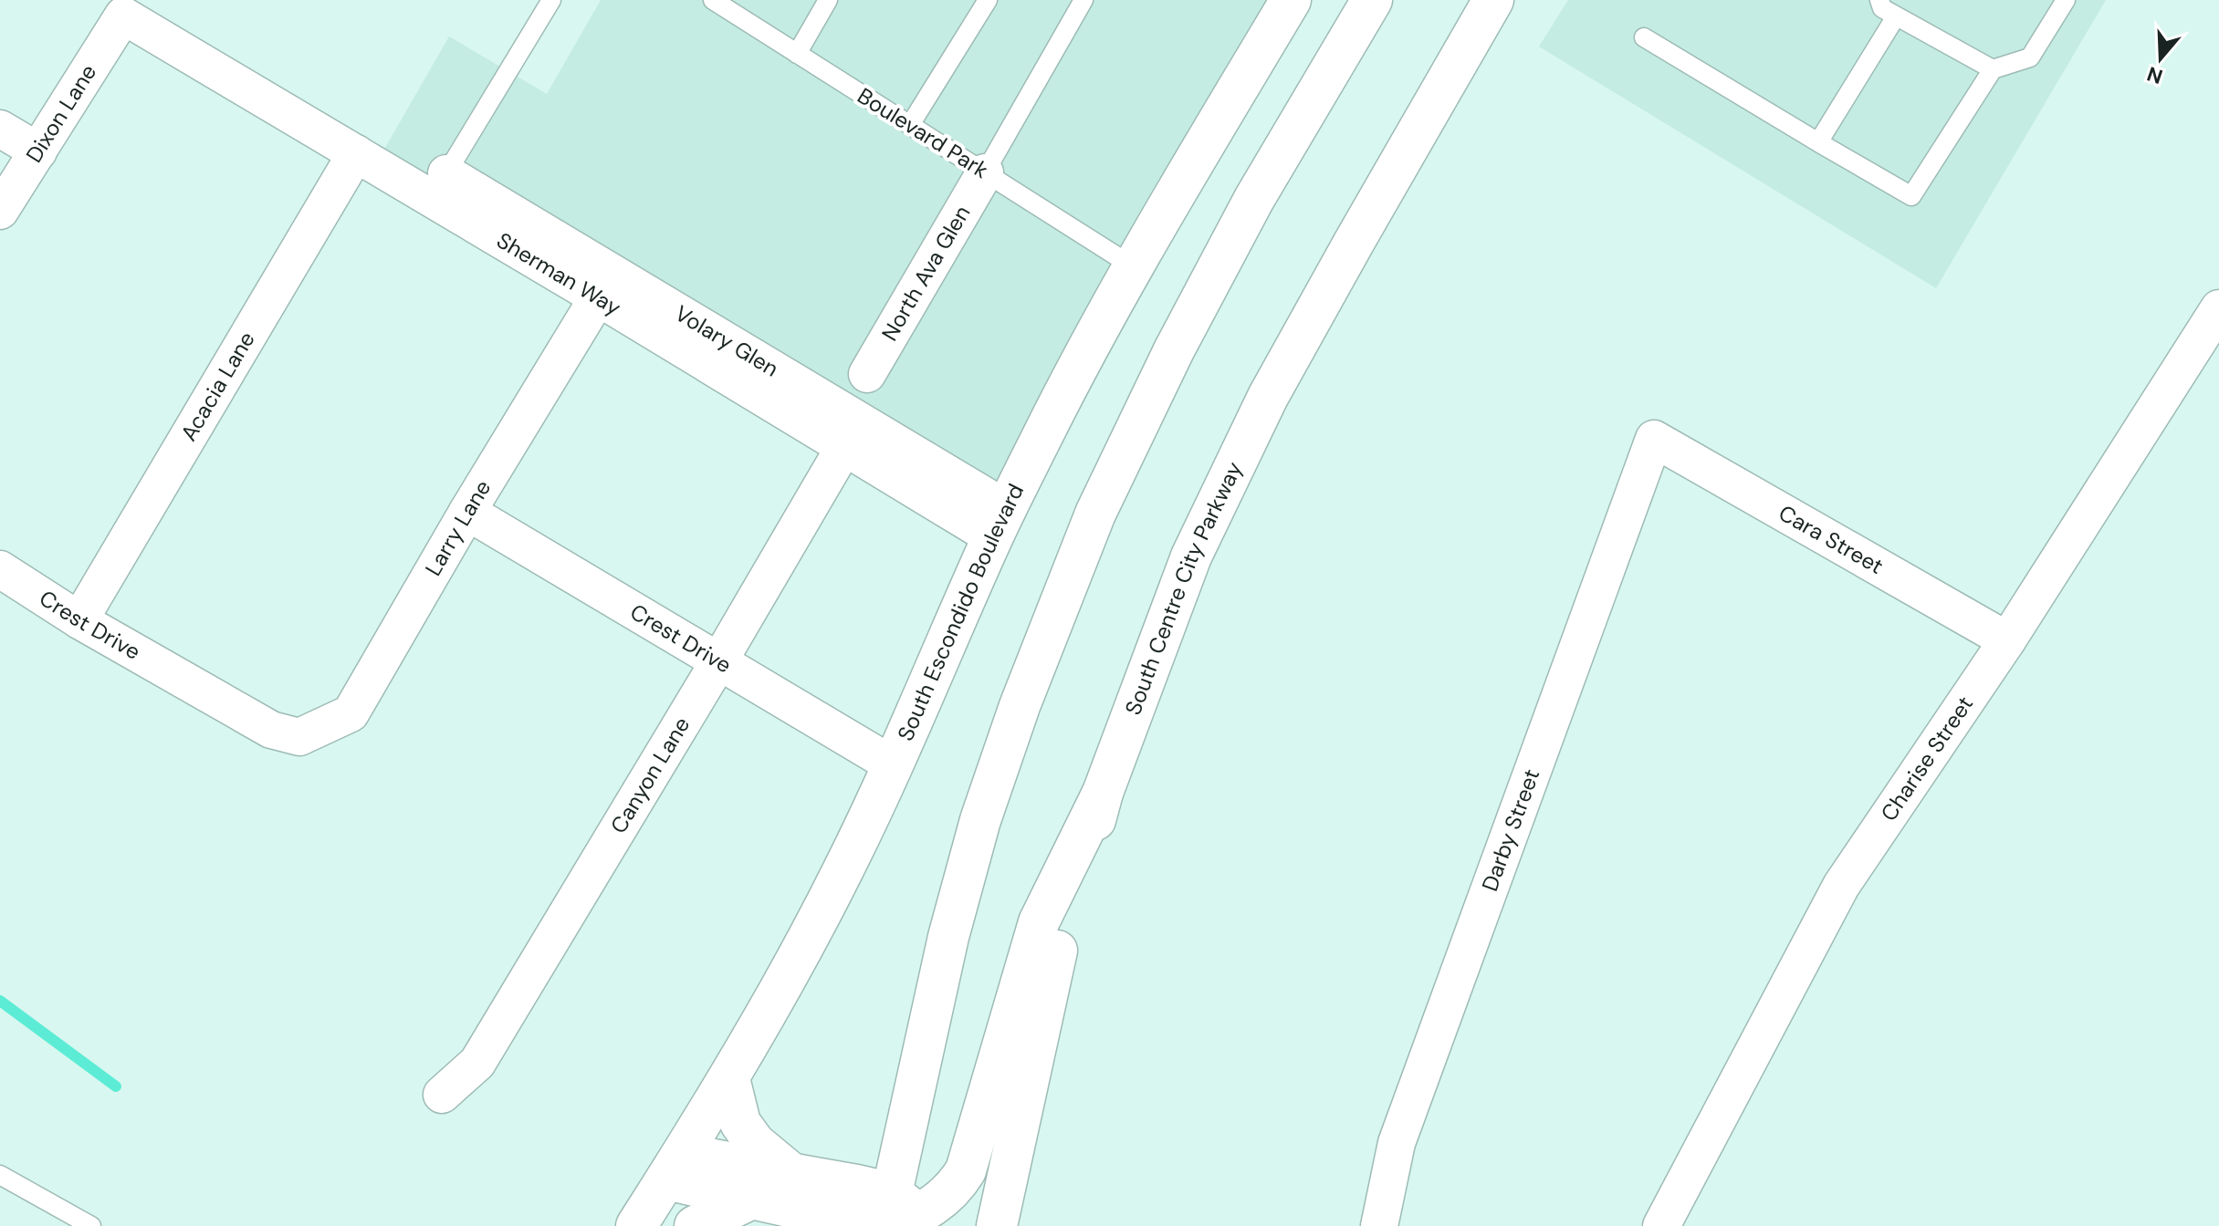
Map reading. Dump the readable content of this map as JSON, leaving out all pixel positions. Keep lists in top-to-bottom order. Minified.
{"streets":{"main road":["South Centre City Parkway","South Escondido Boulevard"],"street":["Dixon Lane","North Ava Glen","Sherman Way","Volary Glen","Acacia Lane","Larry Lane","Cara Street","Crest Drive","Charise Street","Canyon Lane","Darby Street"],"lane":["Boulevard Park"]},"crossings":[["Dixon Lane","Sherman Way"],["Boulevard Park","North Ava Glen"],["Boulevard Park","South Escondido Boulevard"],["Sherman Way","Volary Glen"],["Sherman Way","Acacia Lane"],["Sherman Way","Larry Lane"],["Sherman Way","South Escondido Boulevard"],["Sherman Way","Canyon Lane"],["Volary Glen","South Escondido Boulevard"],["Acacia Lane","Crest Drive"],["Larry Lane","Crest Drive"],["Cara Street","Charise Street"],["Cara Street","Darby Street"],["South Escondido Boulevard","Crest Drive"],["Crest Drive","Canyon Lane"]],"north":"bottom"}
